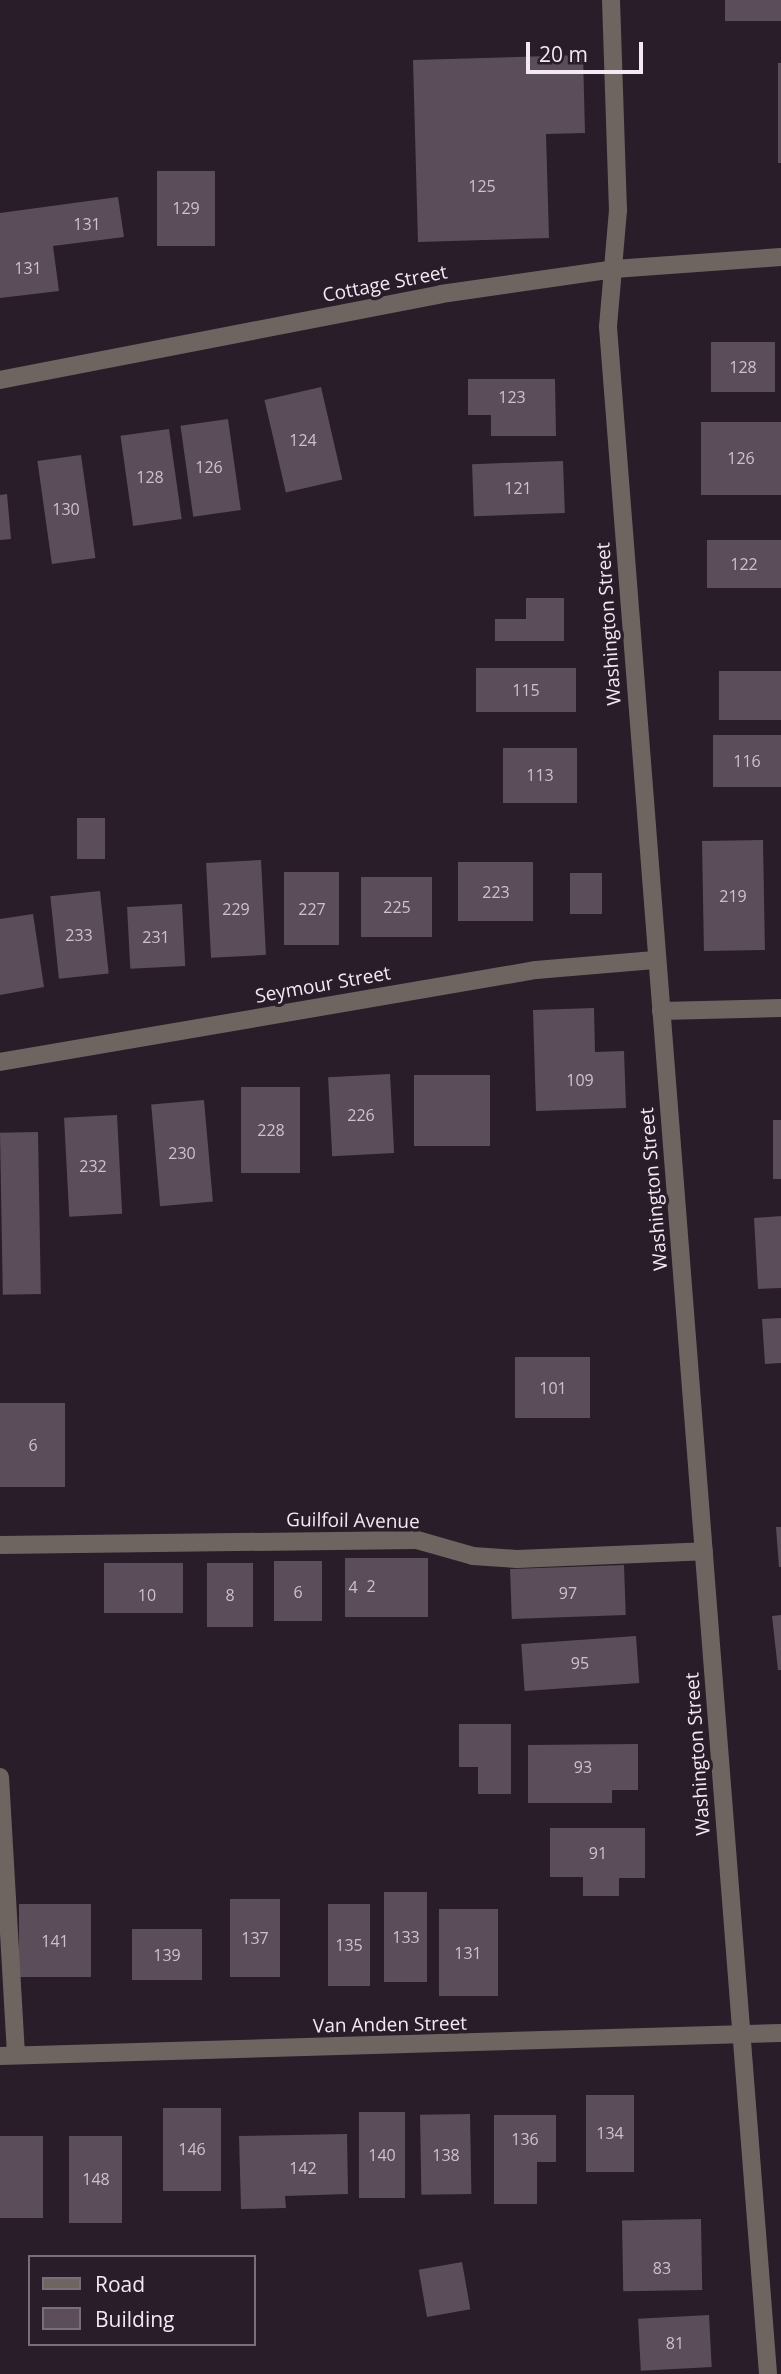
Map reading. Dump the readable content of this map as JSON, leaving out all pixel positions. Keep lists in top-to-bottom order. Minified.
{"streets":{"street":["Cottage Street","Washington Street","Seymour Street","Guilfoil Avenue","Van Anden Street"]},"crossings":[["Cottage Street","Washington Street"],["Washington Street","Seymour Street"],["Washington Street","Guilfoil Avenue"],["Washington Street","Van Anden Street"]],"house_numbers":["125","129","131","131","128","123","124","126","126","128","121","130","122","115","116","113","223","219","225","229","227","233","231","109","226","228","230","232","101","6","2","4","6","97","10","8","95","93","91","133","137","141","135","131","139","134","136","146","140","138","142","148","83","81"],"legend":["Road","Building"],"scale_bar":"20 m"}
